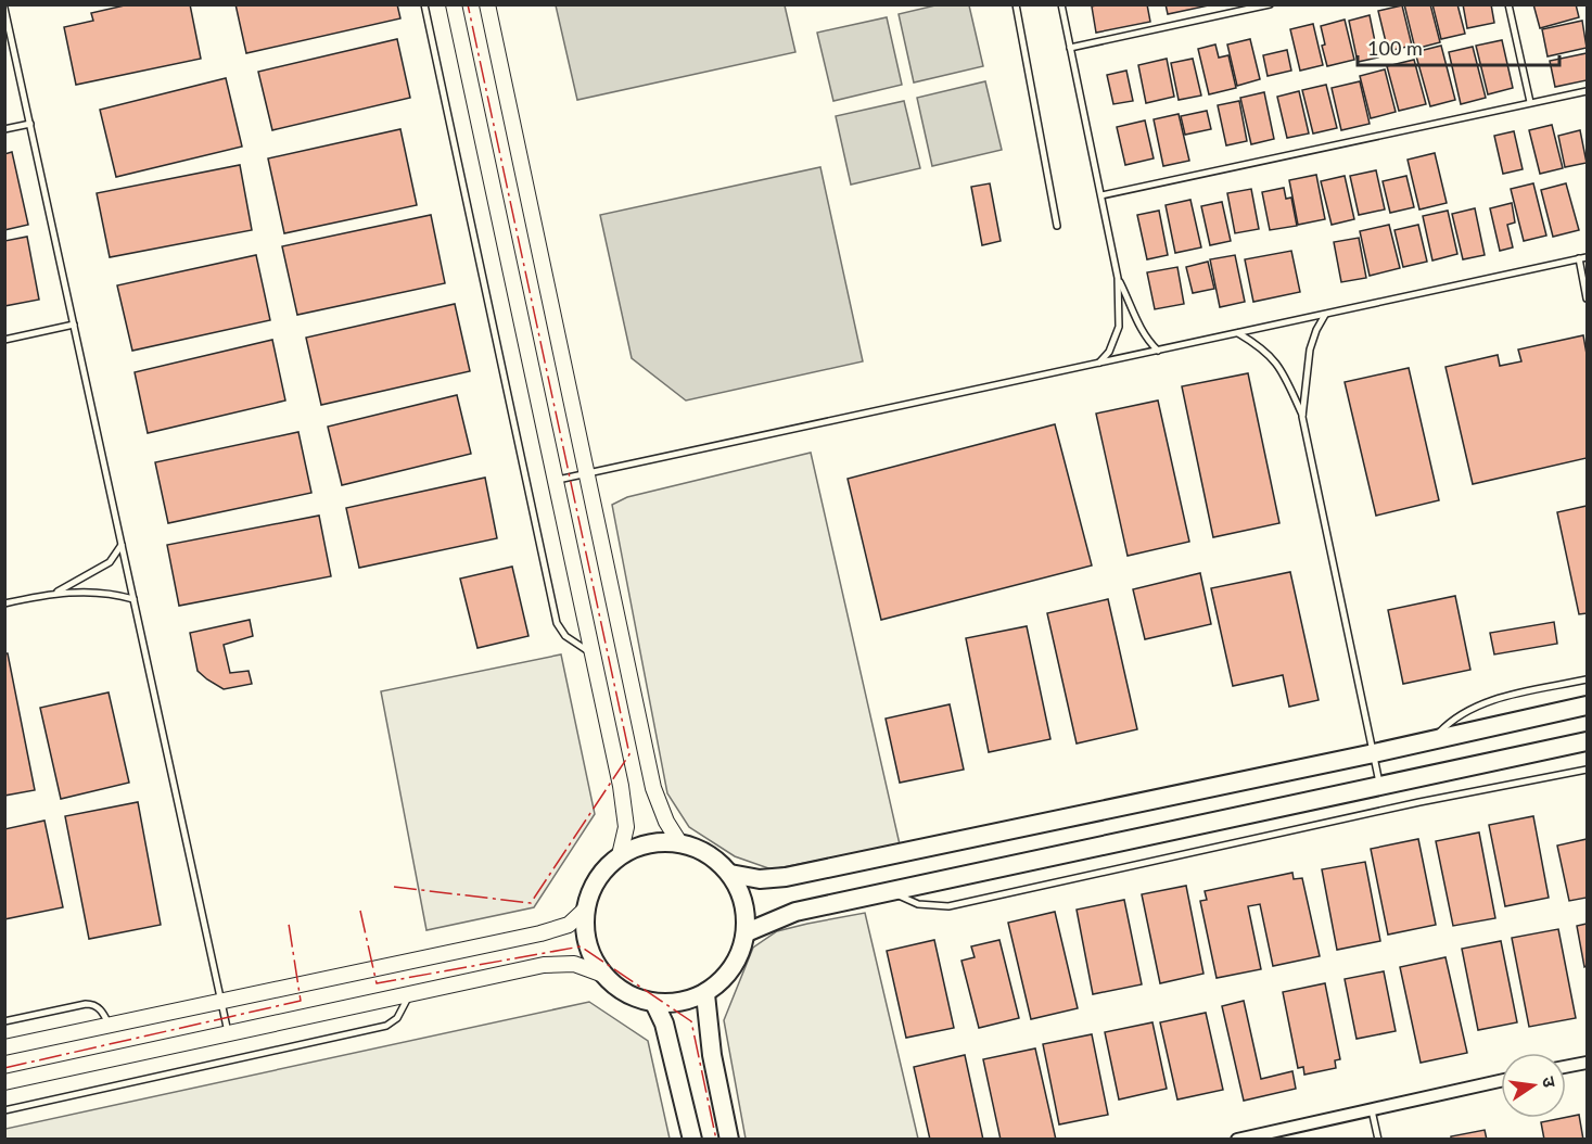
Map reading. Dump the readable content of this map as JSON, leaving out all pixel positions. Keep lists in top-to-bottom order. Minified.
{"scale_bar":"100 m","north":"right"}
